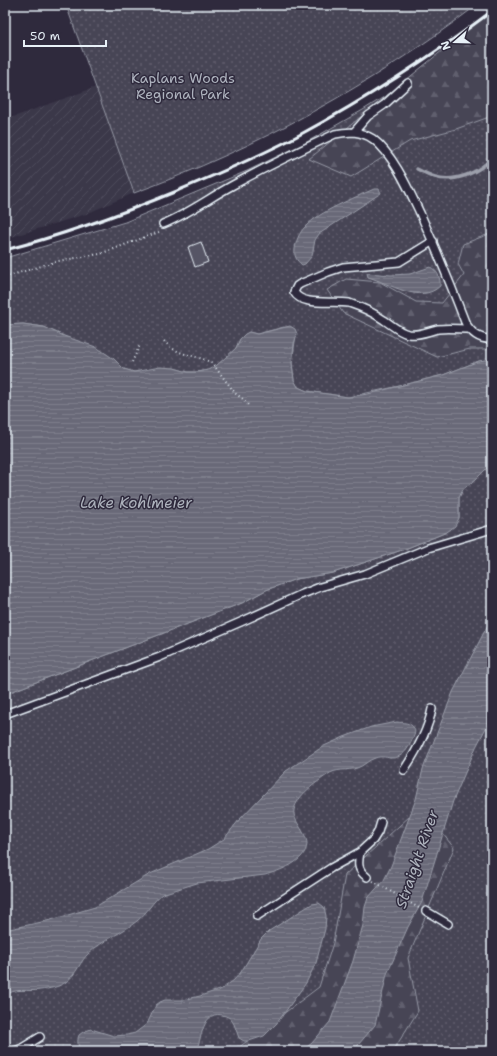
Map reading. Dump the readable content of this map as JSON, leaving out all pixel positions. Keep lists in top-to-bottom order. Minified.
{"water":["Lake Kohlmeier","Straight River"],"parks":["Kaplans Woods Regional Park"],"scale_bar":"50 m","north":"left"}
